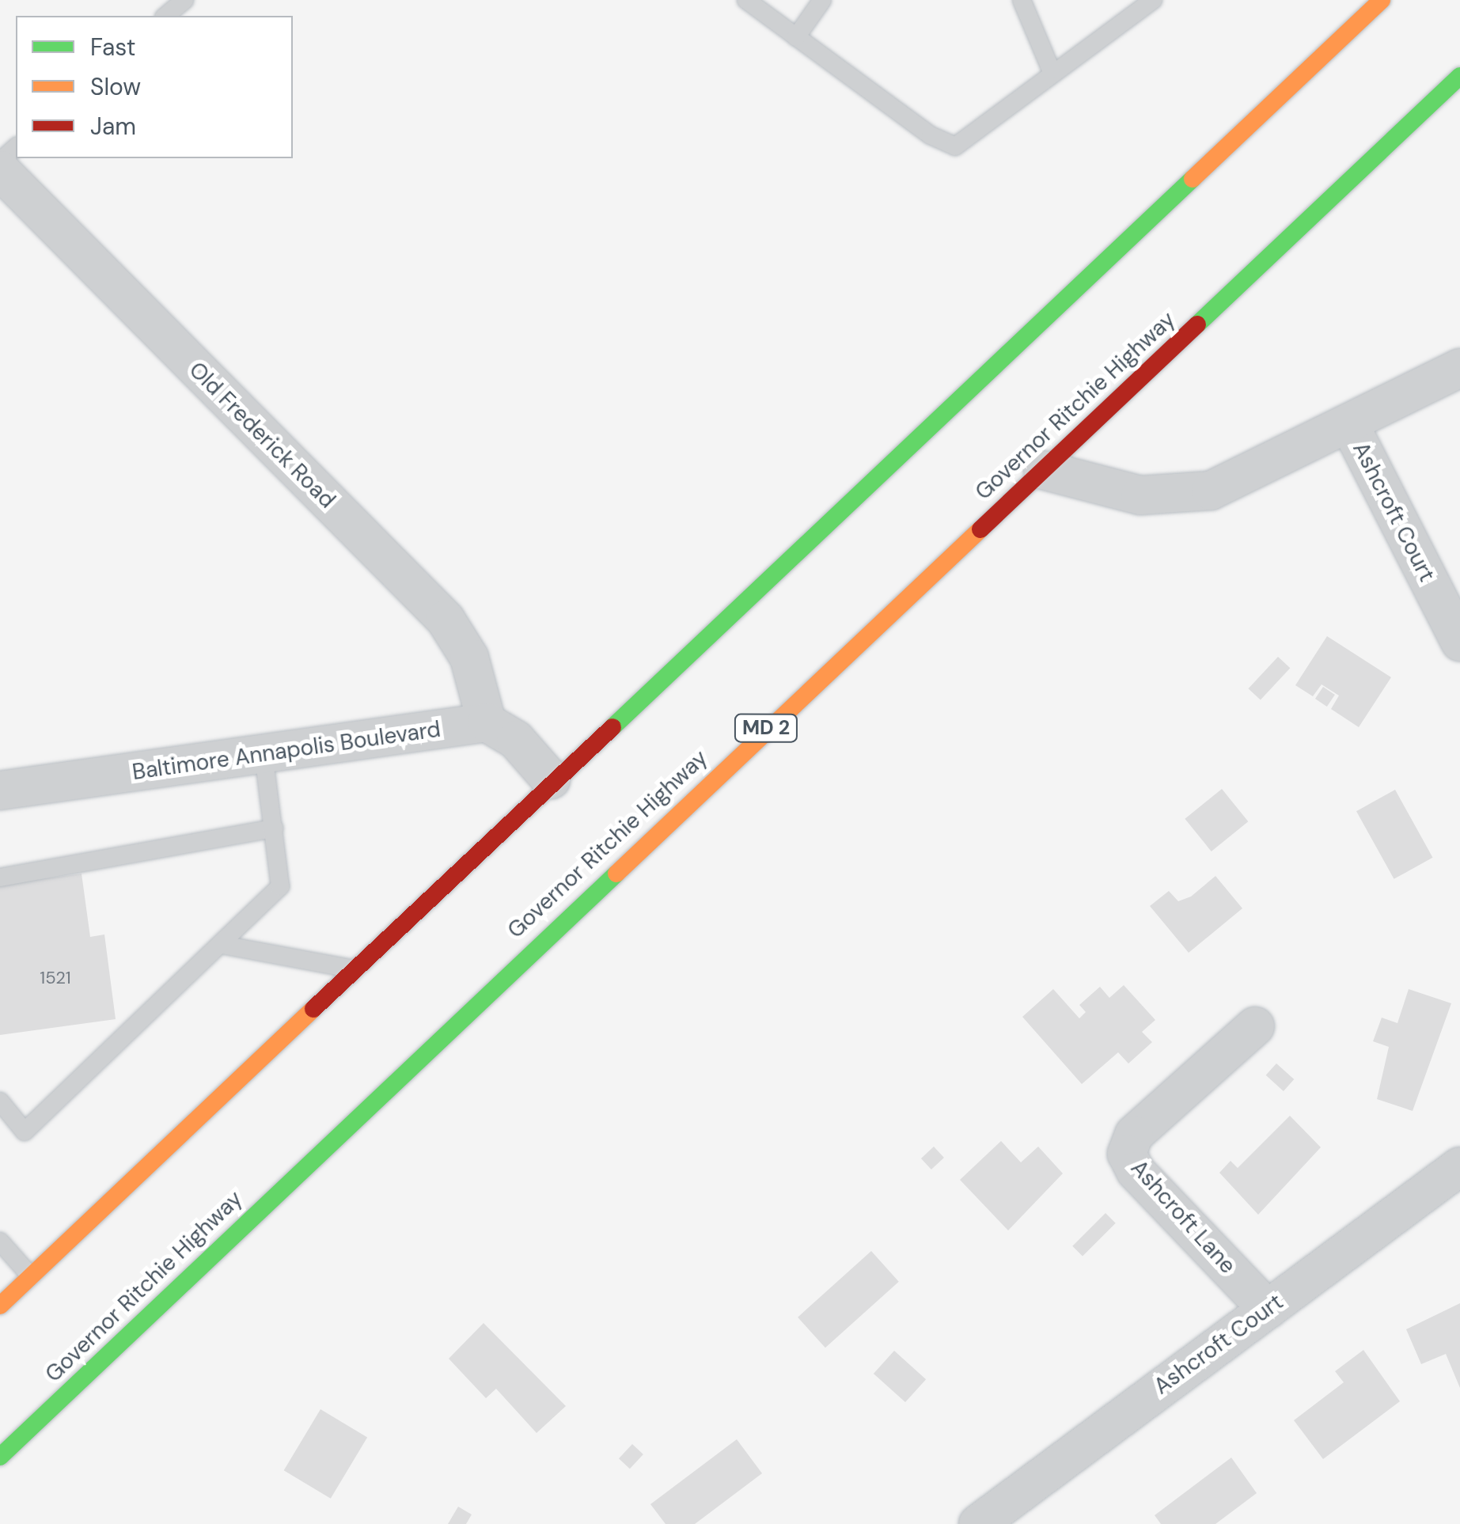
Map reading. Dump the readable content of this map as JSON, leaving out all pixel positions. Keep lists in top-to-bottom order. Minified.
{"streets":{"highway":["Governor Ritchie Highway","MD 2"],"street":["Old Frederick Road","Ashcroft Court","Baltimore Annapolis Boulevard","Ashcroft Lane"]},"crossings":[["Old Frederick Road","Baltimore Annapolis Boulevard"],["Ashcroft Court","Ashcroft Lane"]],"house_numbers":["1521"],"legend":["Fast","Slow","Jam"]}
